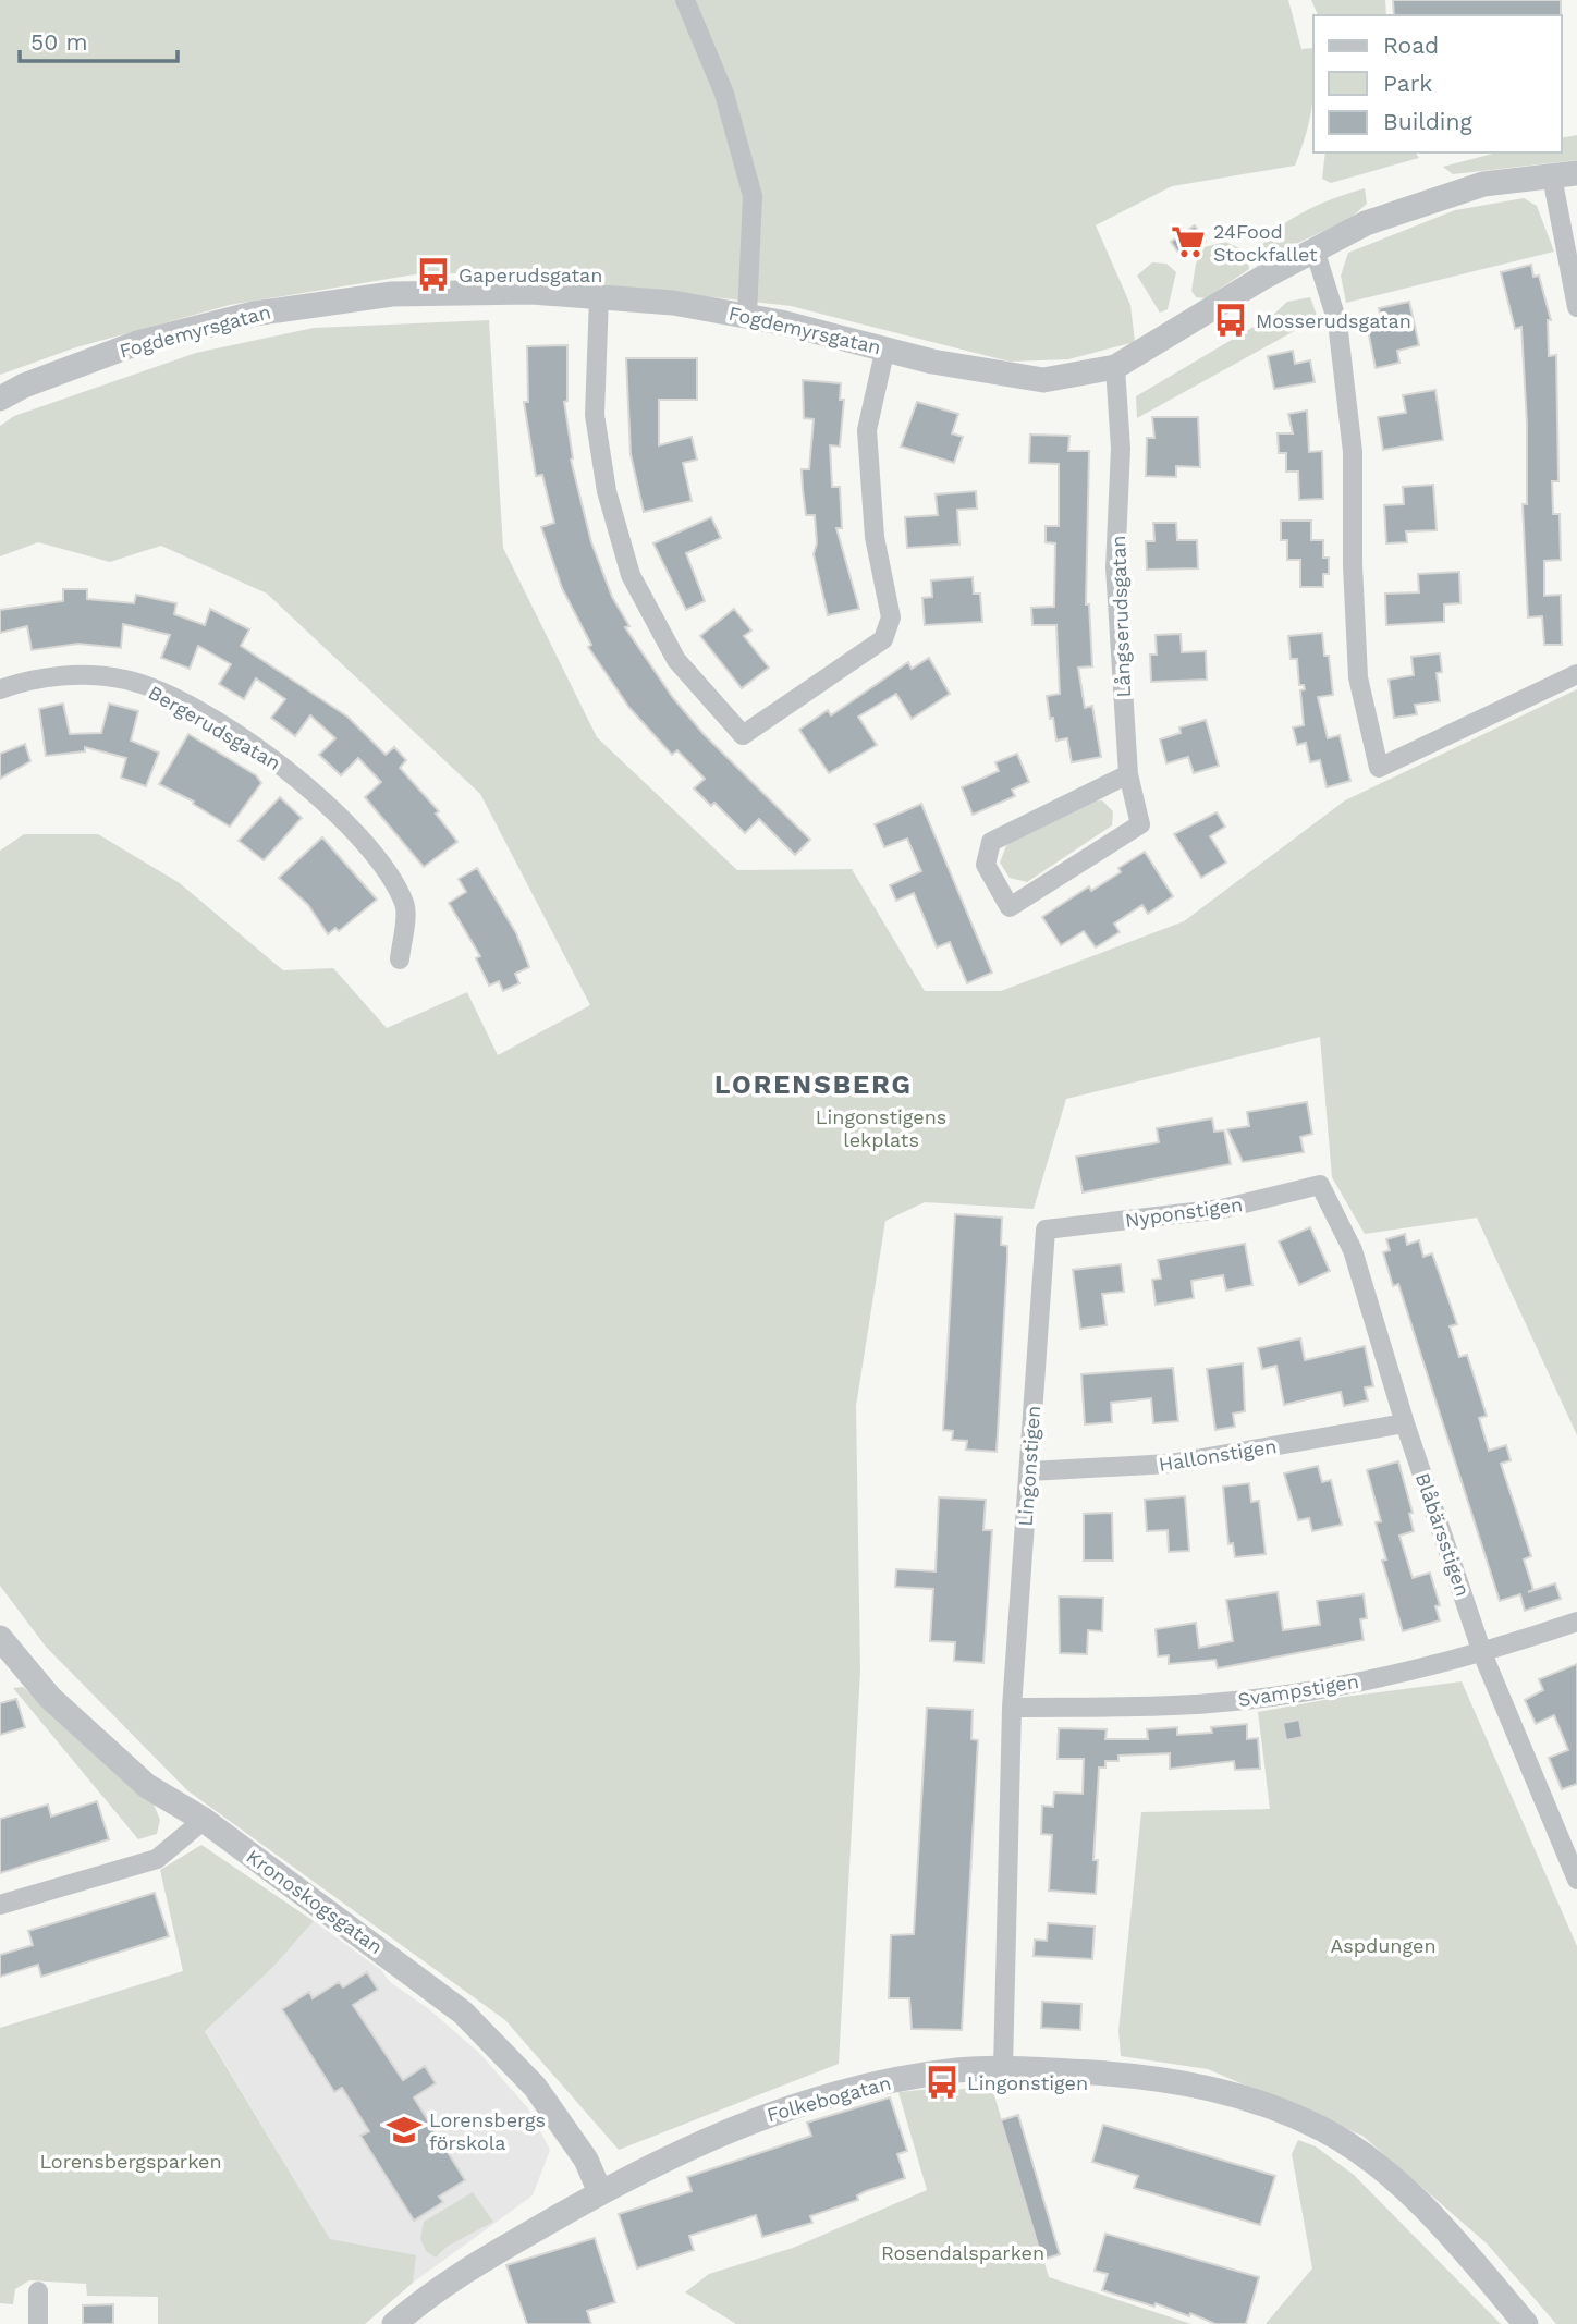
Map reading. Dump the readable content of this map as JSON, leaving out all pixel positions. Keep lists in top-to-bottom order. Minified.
{"streets":{"street":["Fogdemyrsgatan","Långserudsgatan","Bergerudsgatan","Nyponstigen","Hallonstigen","Lingonstigen","Blåbärsstigen","Svampstigen","Kronoskogsgatan","Folkebogatan"]},"crossings":[["Fogdemyrsgatan","Långserudsgatan"],["Nyponstigen","Lingonstigen"],["Nyponstigen","Blåbärsstigen"],["Hallonstigen","Lingonstigen"],["Hallonstigen","Blåbärsstigen"],["Lingonstigen","Svampstigen"],["Lingonstigen","Folkebogatan"],["Blåbärsstigen","Svampstigen"],["Kronoskogsgatan","Folkebogatan"]],"districts":["LORENSBERG"],"parks":["Lingonstigens lekplats","Aspdungen","Lorensbergsparken","Rosendalsparken"],"places":{"supermarket":["24Food Stockfallet"],"bus stop":["Gaperudsgatan","Mosserudsgatan","Lingonstigen"],"school or university":["Lorensbergs förskola"]},"legend":["Road","Park","Building"],"scale_bar":"50 m"}
